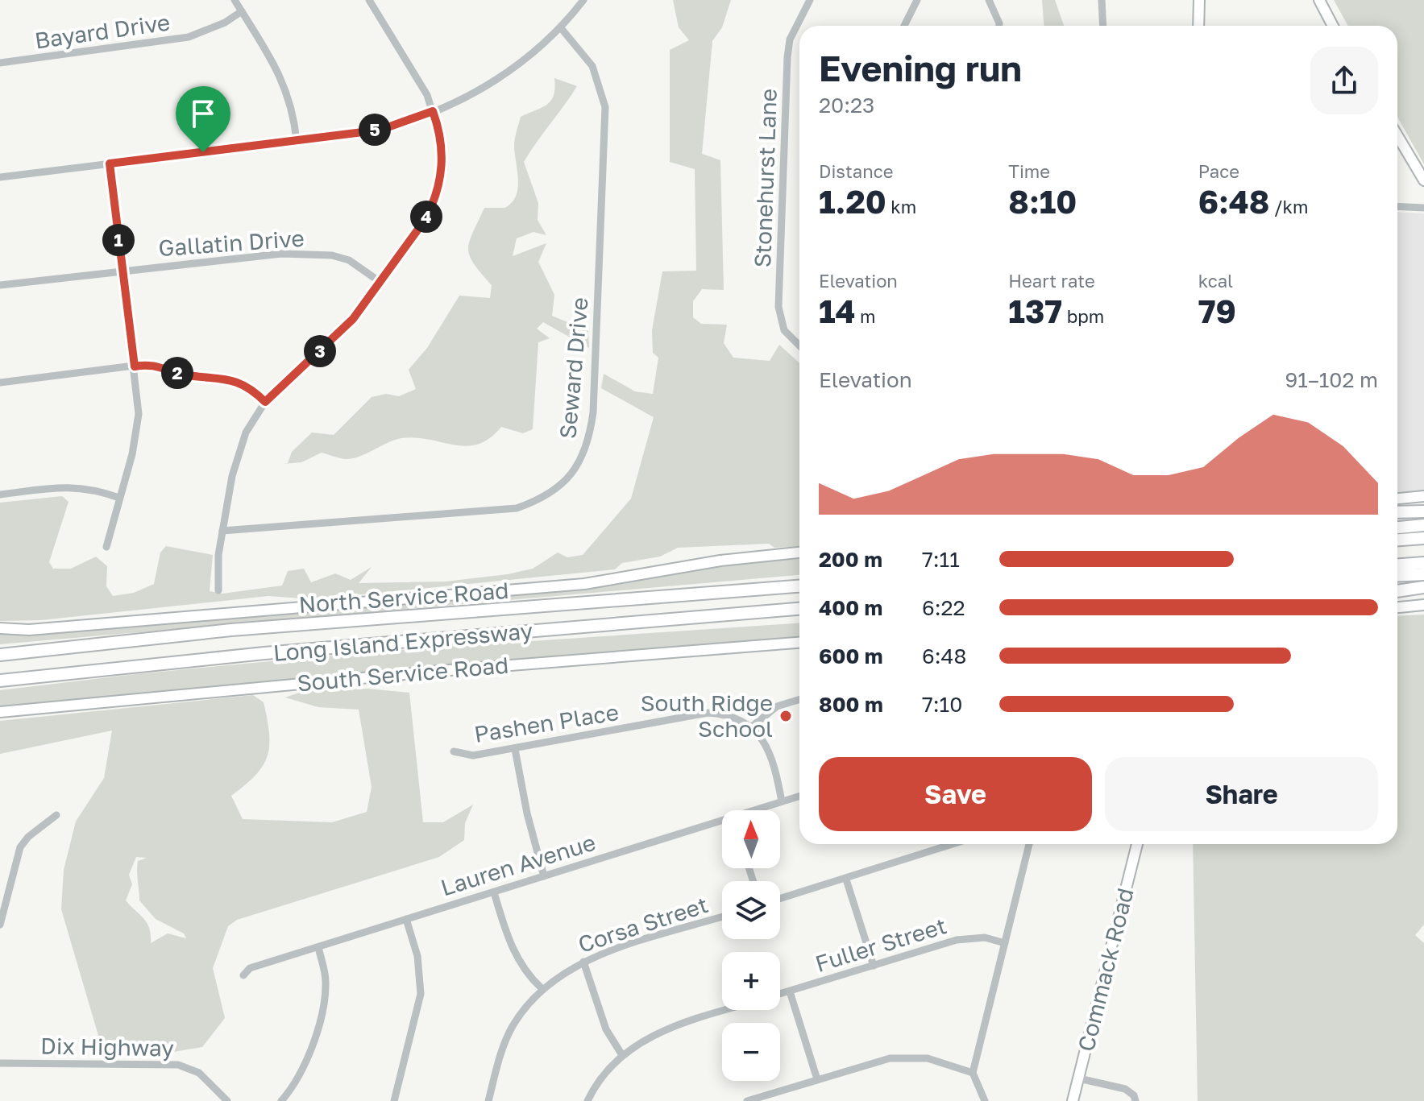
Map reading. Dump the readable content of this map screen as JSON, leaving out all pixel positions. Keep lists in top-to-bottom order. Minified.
{"streets":{"highway":["Long Island Expressway"],"main road":["North Service Road","South Service Road","Commack Road"],"street":["Bayard Drive","Stonehurst Lane","Gallatin Drive","Seward Drive","Pashen Place","Lauren Avenue","Corsa Street","Fuller Street","Dix Highway"]},"places":["South Ridge School"],"north":"top","page":{"heading":["Evening run","20:23"],"pins":["5","4","1","3","2"],"stats":[["Distance","1.20 km"],["Time","8:10"],["Pace","6:48 /km"],["Elevation","14 m"],["Heart rate","137 bpm"],["kcal","79"]],"chart":["Elevation","91–102 m"],"list":[{"name":"200 m","note":"7:11"},{"name":"400 m","note":"6:22"},{"name":"600 m","note":"6:48"},{"name":"800 m","note":"7:10"}],"buttons":["Save","Share"],"map_buttons":["+","−"]}}
